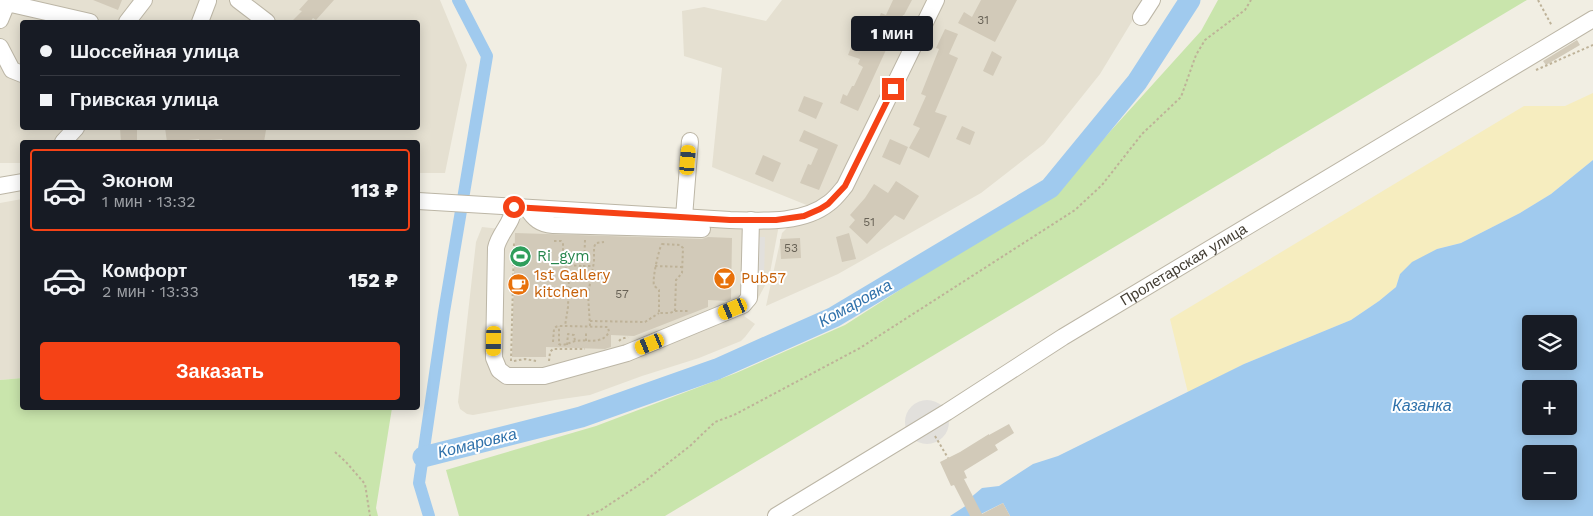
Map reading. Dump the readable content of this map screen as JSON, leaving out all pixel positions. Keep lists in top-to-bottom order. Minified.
{"streets":{"street":["Пролетарская улица"]},"water":["Комаровка","Казанка"],"places":{"sports":["Ri_gym"],"bar":["Pub57"],"cafe":["1st Gallery kitchen"]},"house_numbers":["31","51","53","57"],"page":{"bubble":"1 мин","banner":["Шоссейная улица","Гривская улица"],"list":[{"name":"Эконом","note":"1 мин · 13:32","value":"113 ₽"},{"name":"Комфорт","note":"2 мин · 13:33","value":"152 ₽"}],"map_buttons":["+","−"],"buttons":"Заказать"}}
